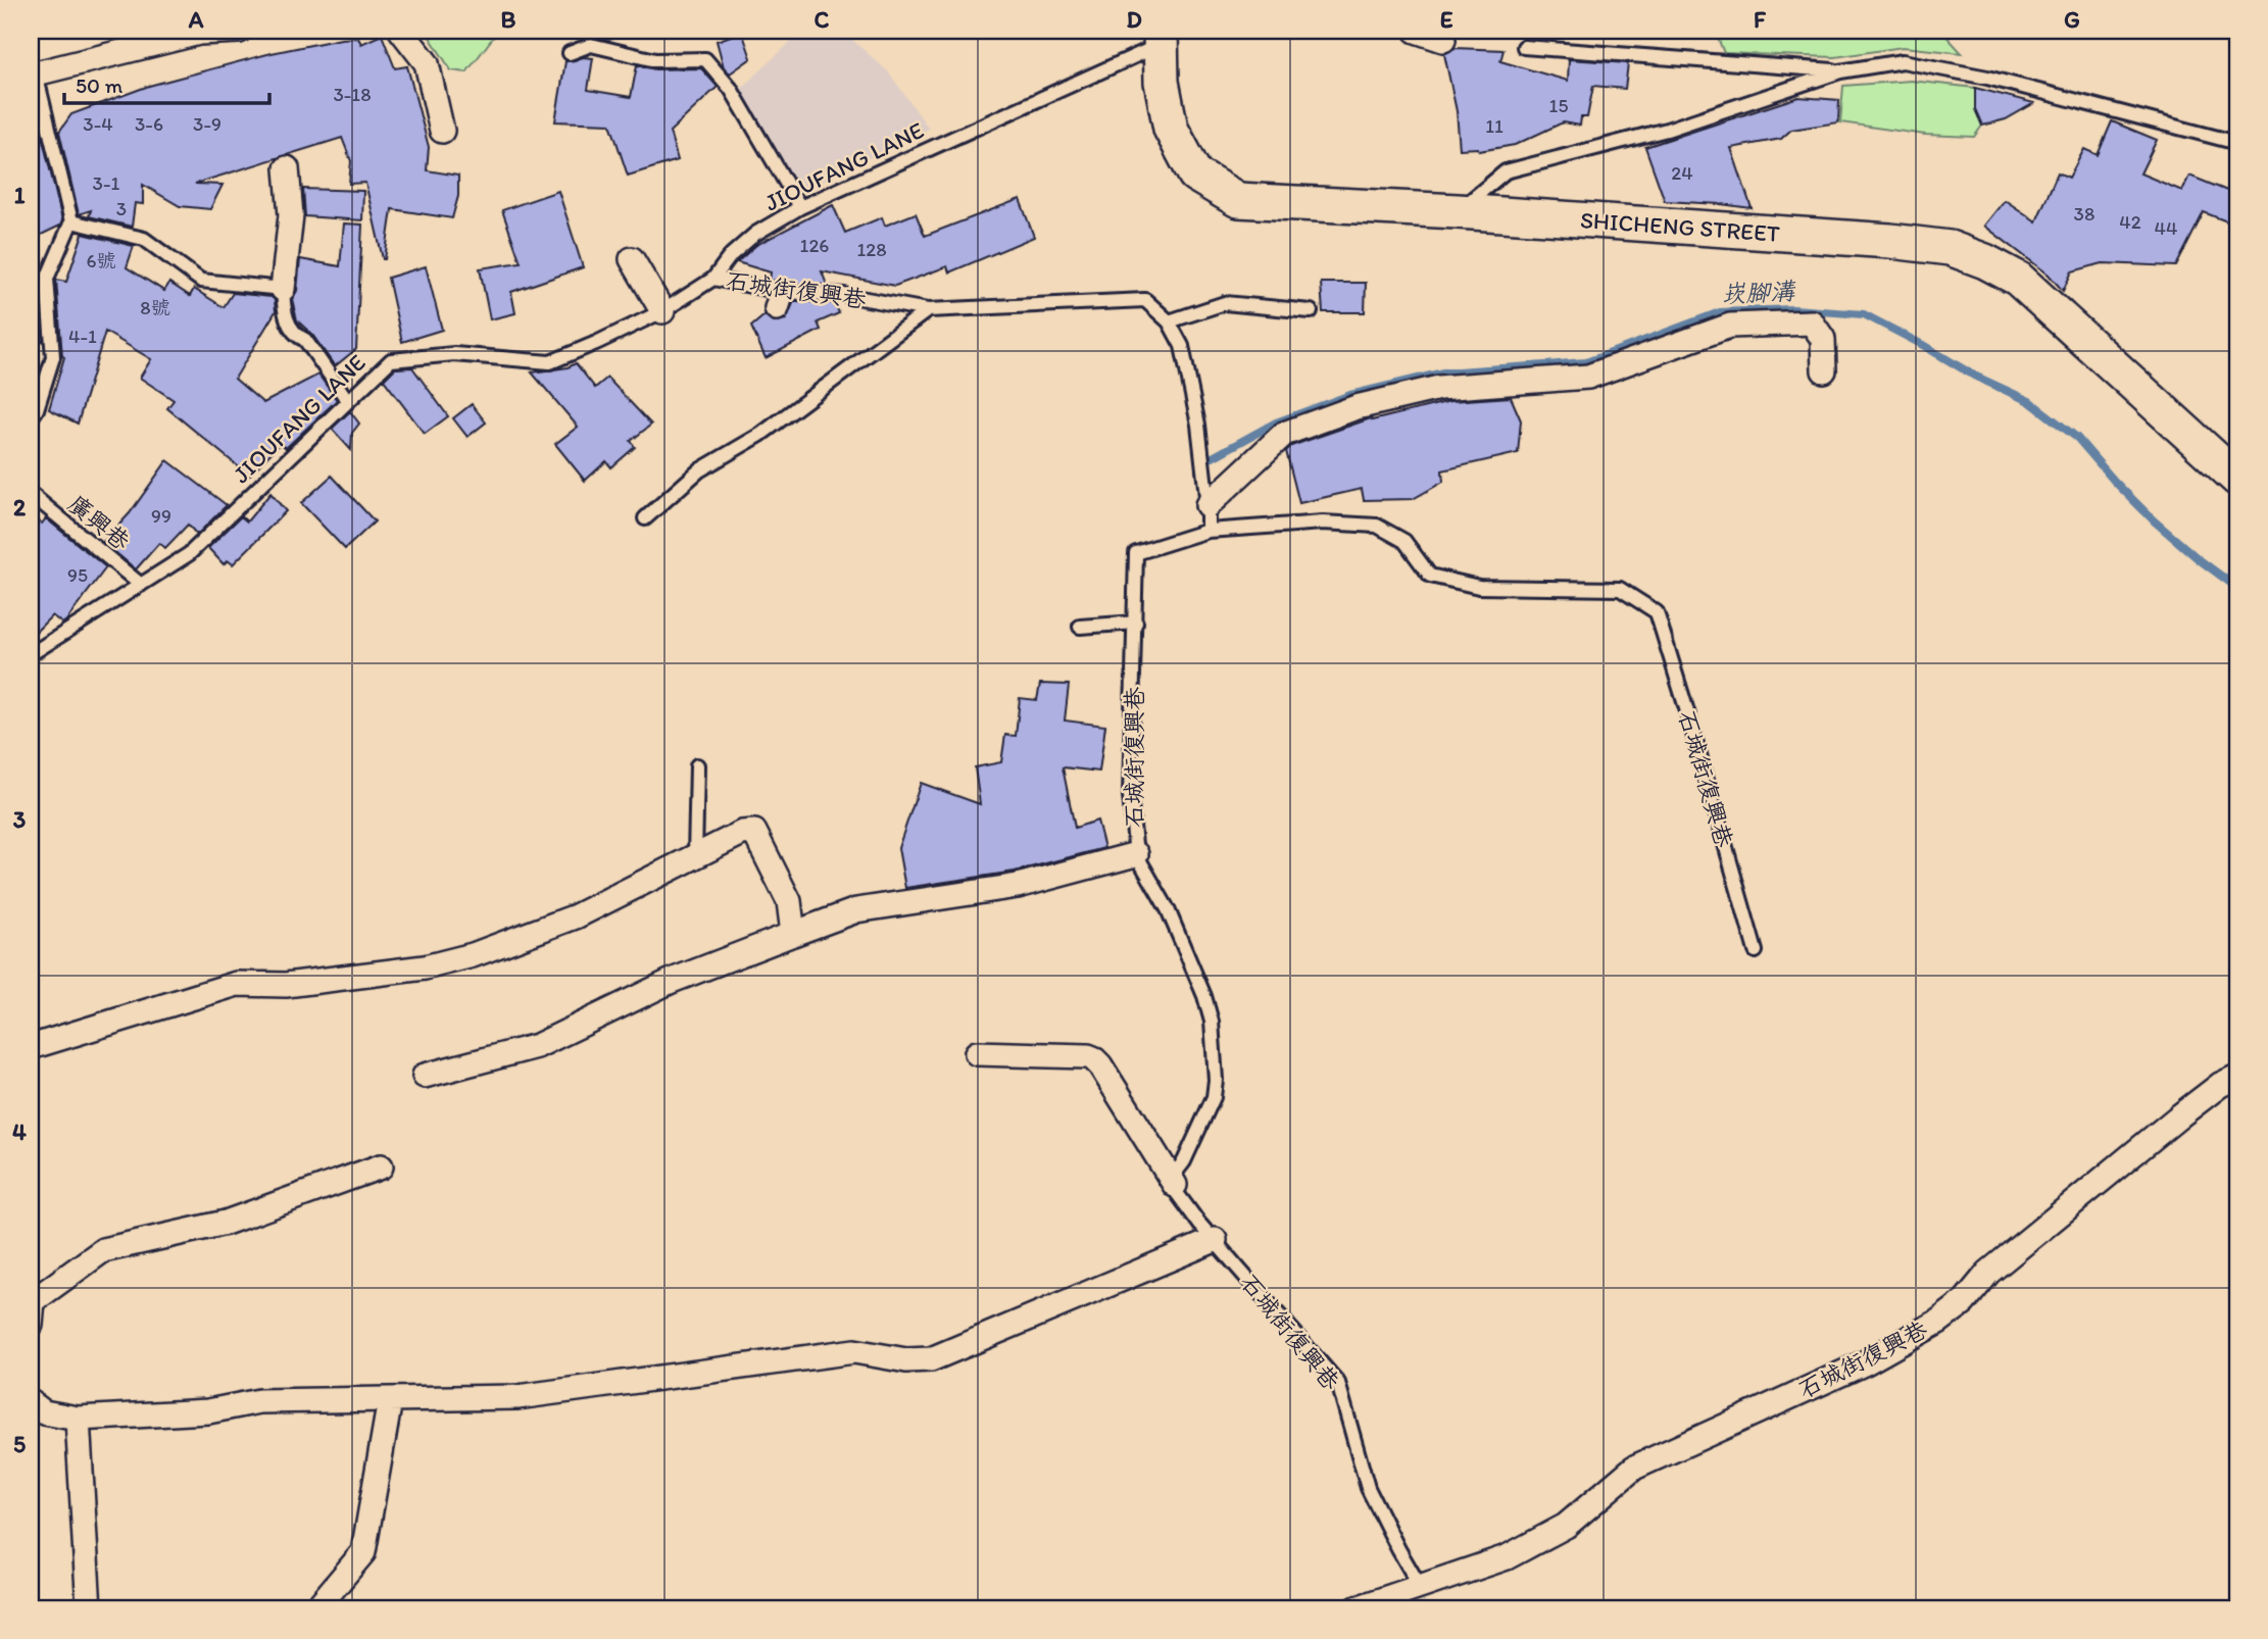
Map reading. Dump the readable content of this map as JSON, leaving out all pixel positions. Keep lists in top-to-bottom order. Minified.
{"streets":{"street":["SHICHENG STREET","石城街復興巷"],"lane":["JIOUFANG LANE","廣興巷"]},"crossings":[["JIOUFANG LANE","SHICHENG STREET"],["JIOUFANG LANE","石城街復興巷"],["JIOUFANG LANE","廣興巷"]],"water":["崁腳溝"],"house_numbers":["3-18","15","3-4","3-6","3-9","11","24","3-1","3","38","42","44","126","128","6號","8號","4-1","99","95"],"scale_bar":"50 m","grid":{"columns":["A","B","C","D","E","F","G"],"rows":["1","2","3","4","5"]}}
